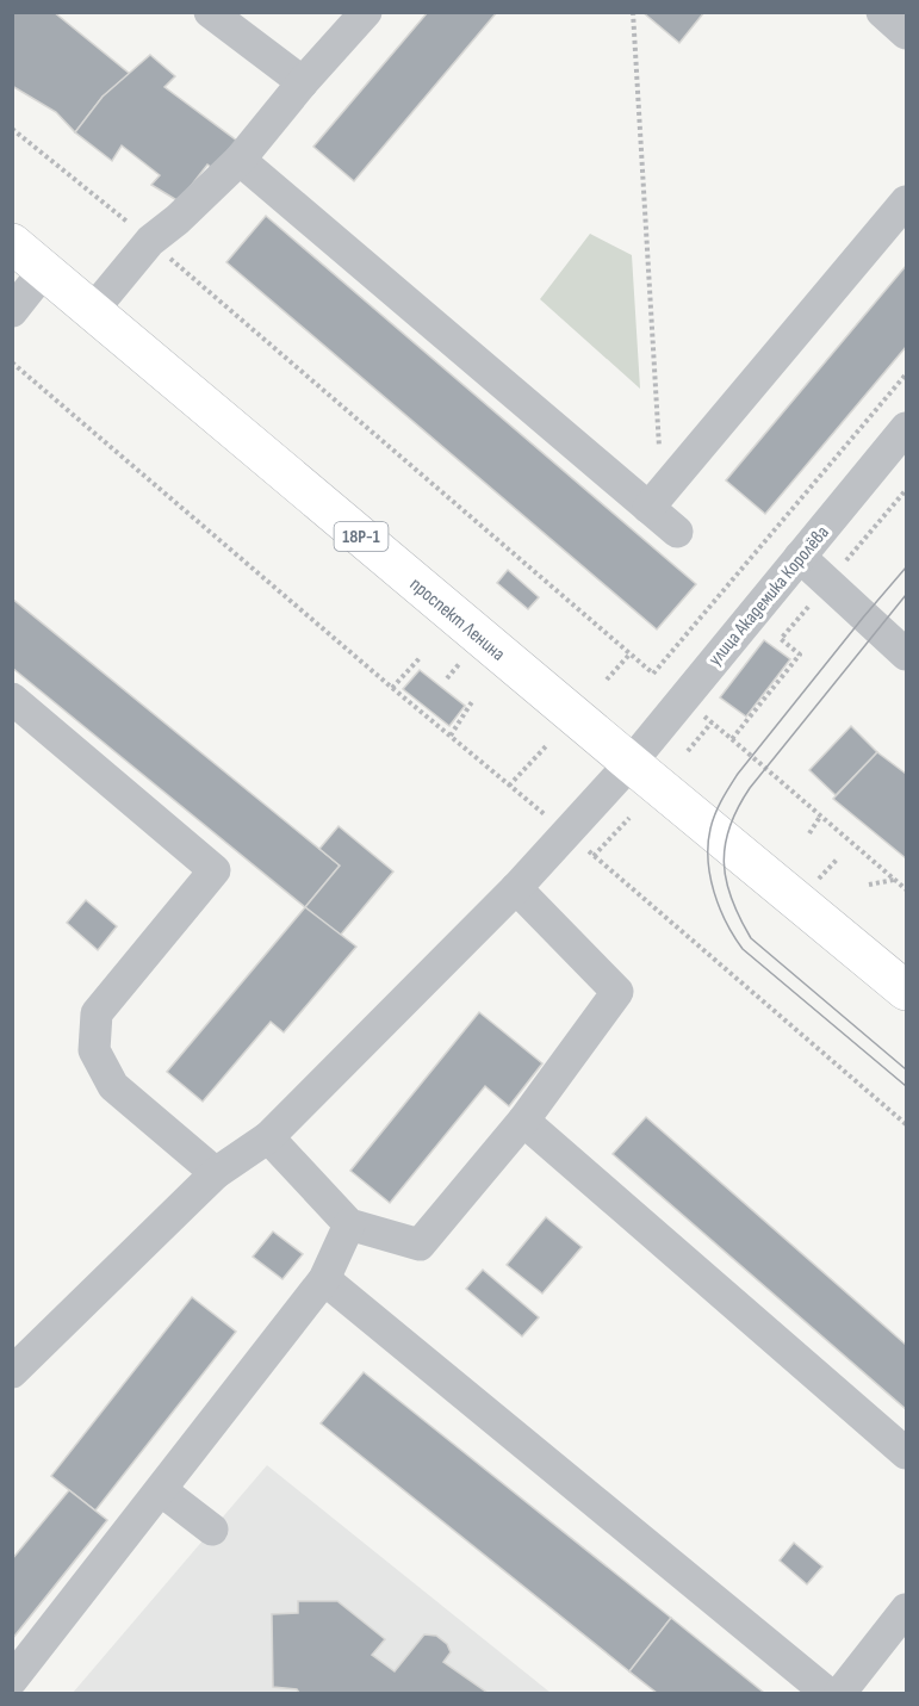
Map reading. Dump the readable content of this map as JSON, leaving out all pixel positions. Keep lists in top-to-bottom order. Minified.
{"streets":{"main road":["18Р-1","проспект Ленина"],"street":["улица Академика Королёва"]},"crossings":[["улица Академика Королёва","проспект Ленина"]]}
